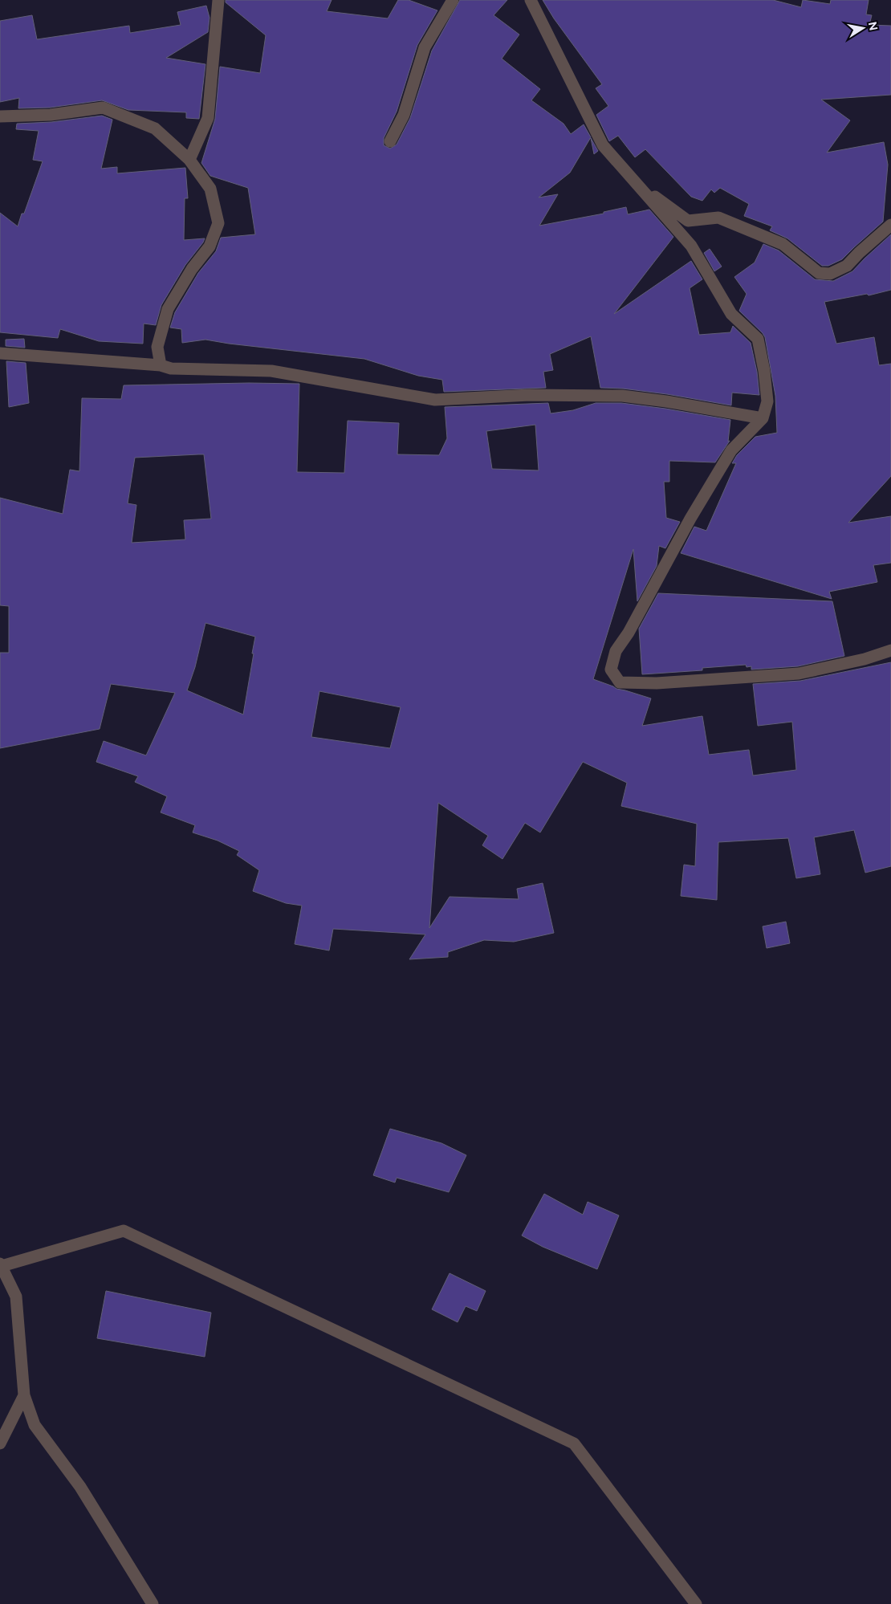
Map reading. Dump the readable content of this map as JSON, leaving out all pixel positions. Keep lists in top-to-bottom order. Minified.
{"north":"right"}
